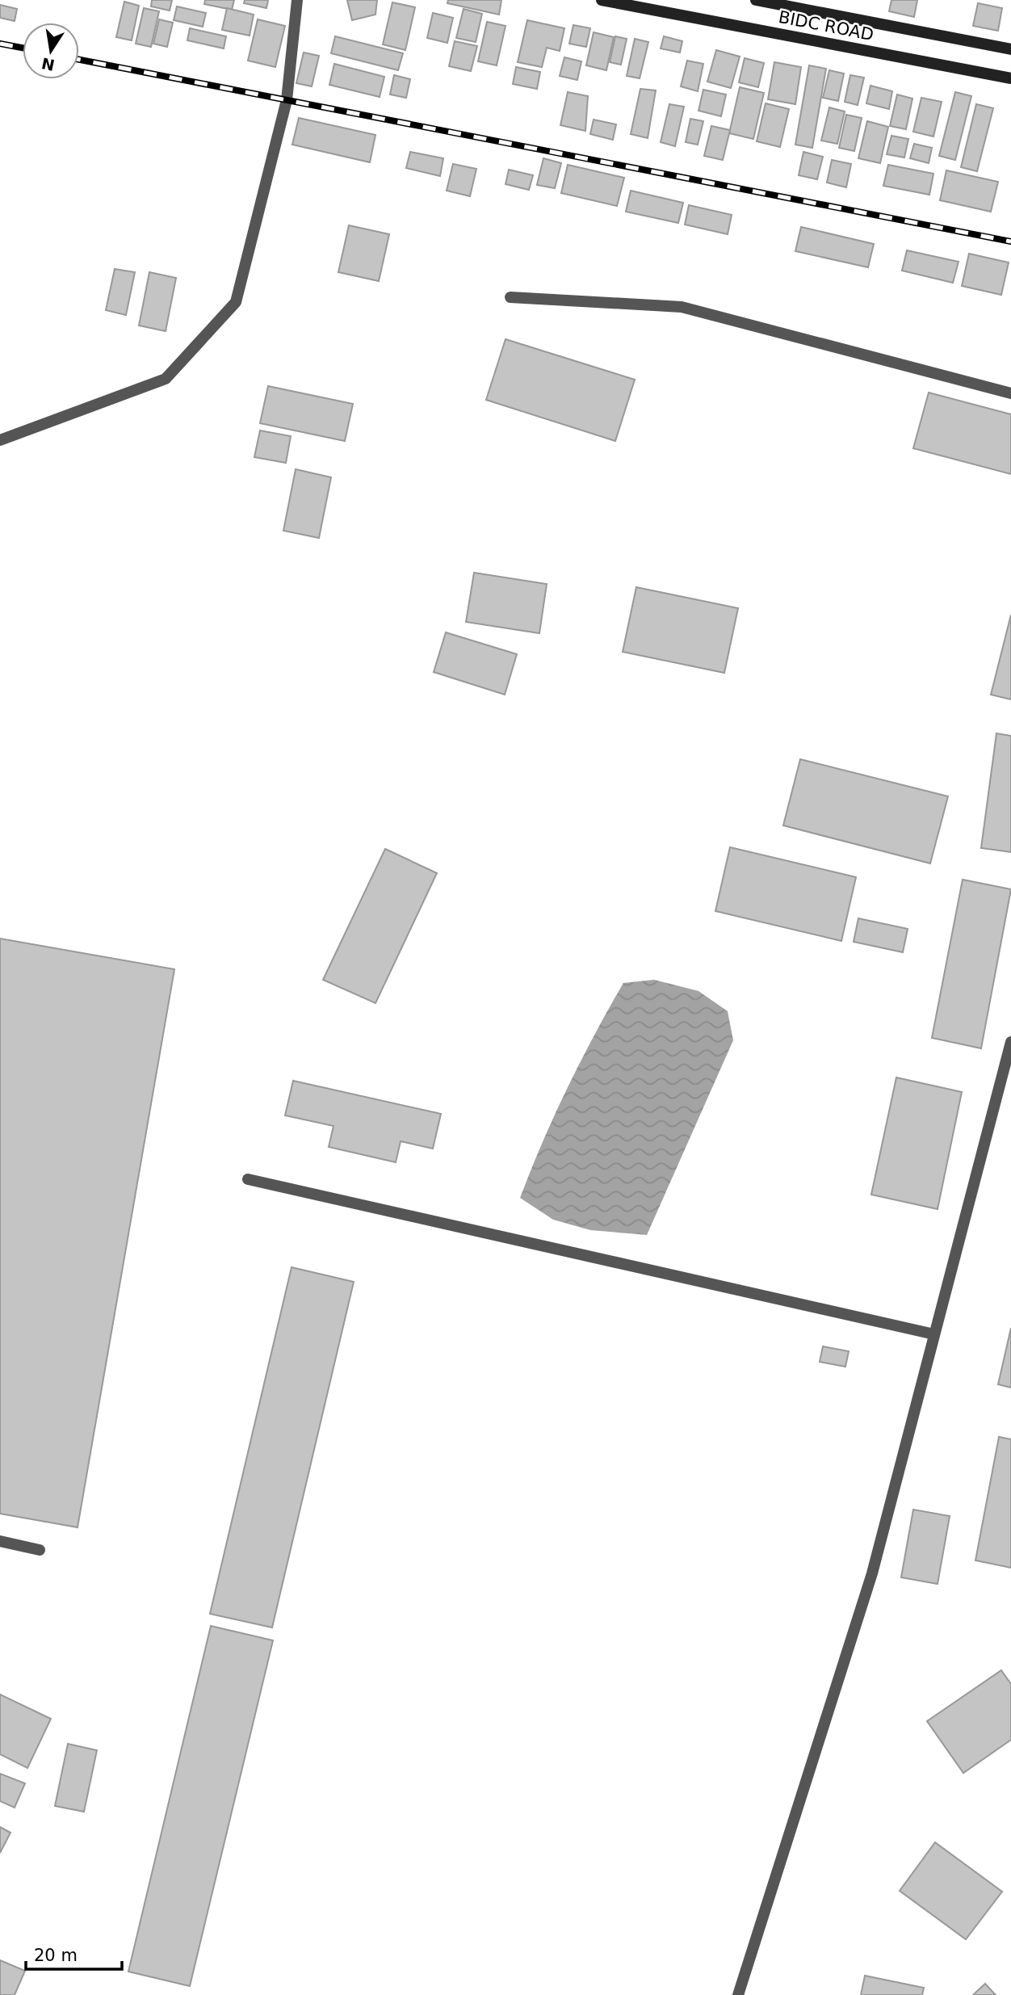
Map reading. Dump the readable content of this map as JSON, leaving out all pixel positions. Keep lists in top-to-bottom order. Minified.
{"streets":{"main road":["BIDC ROAD"]},"scale_bar":"20 m","north":"bottom"}
